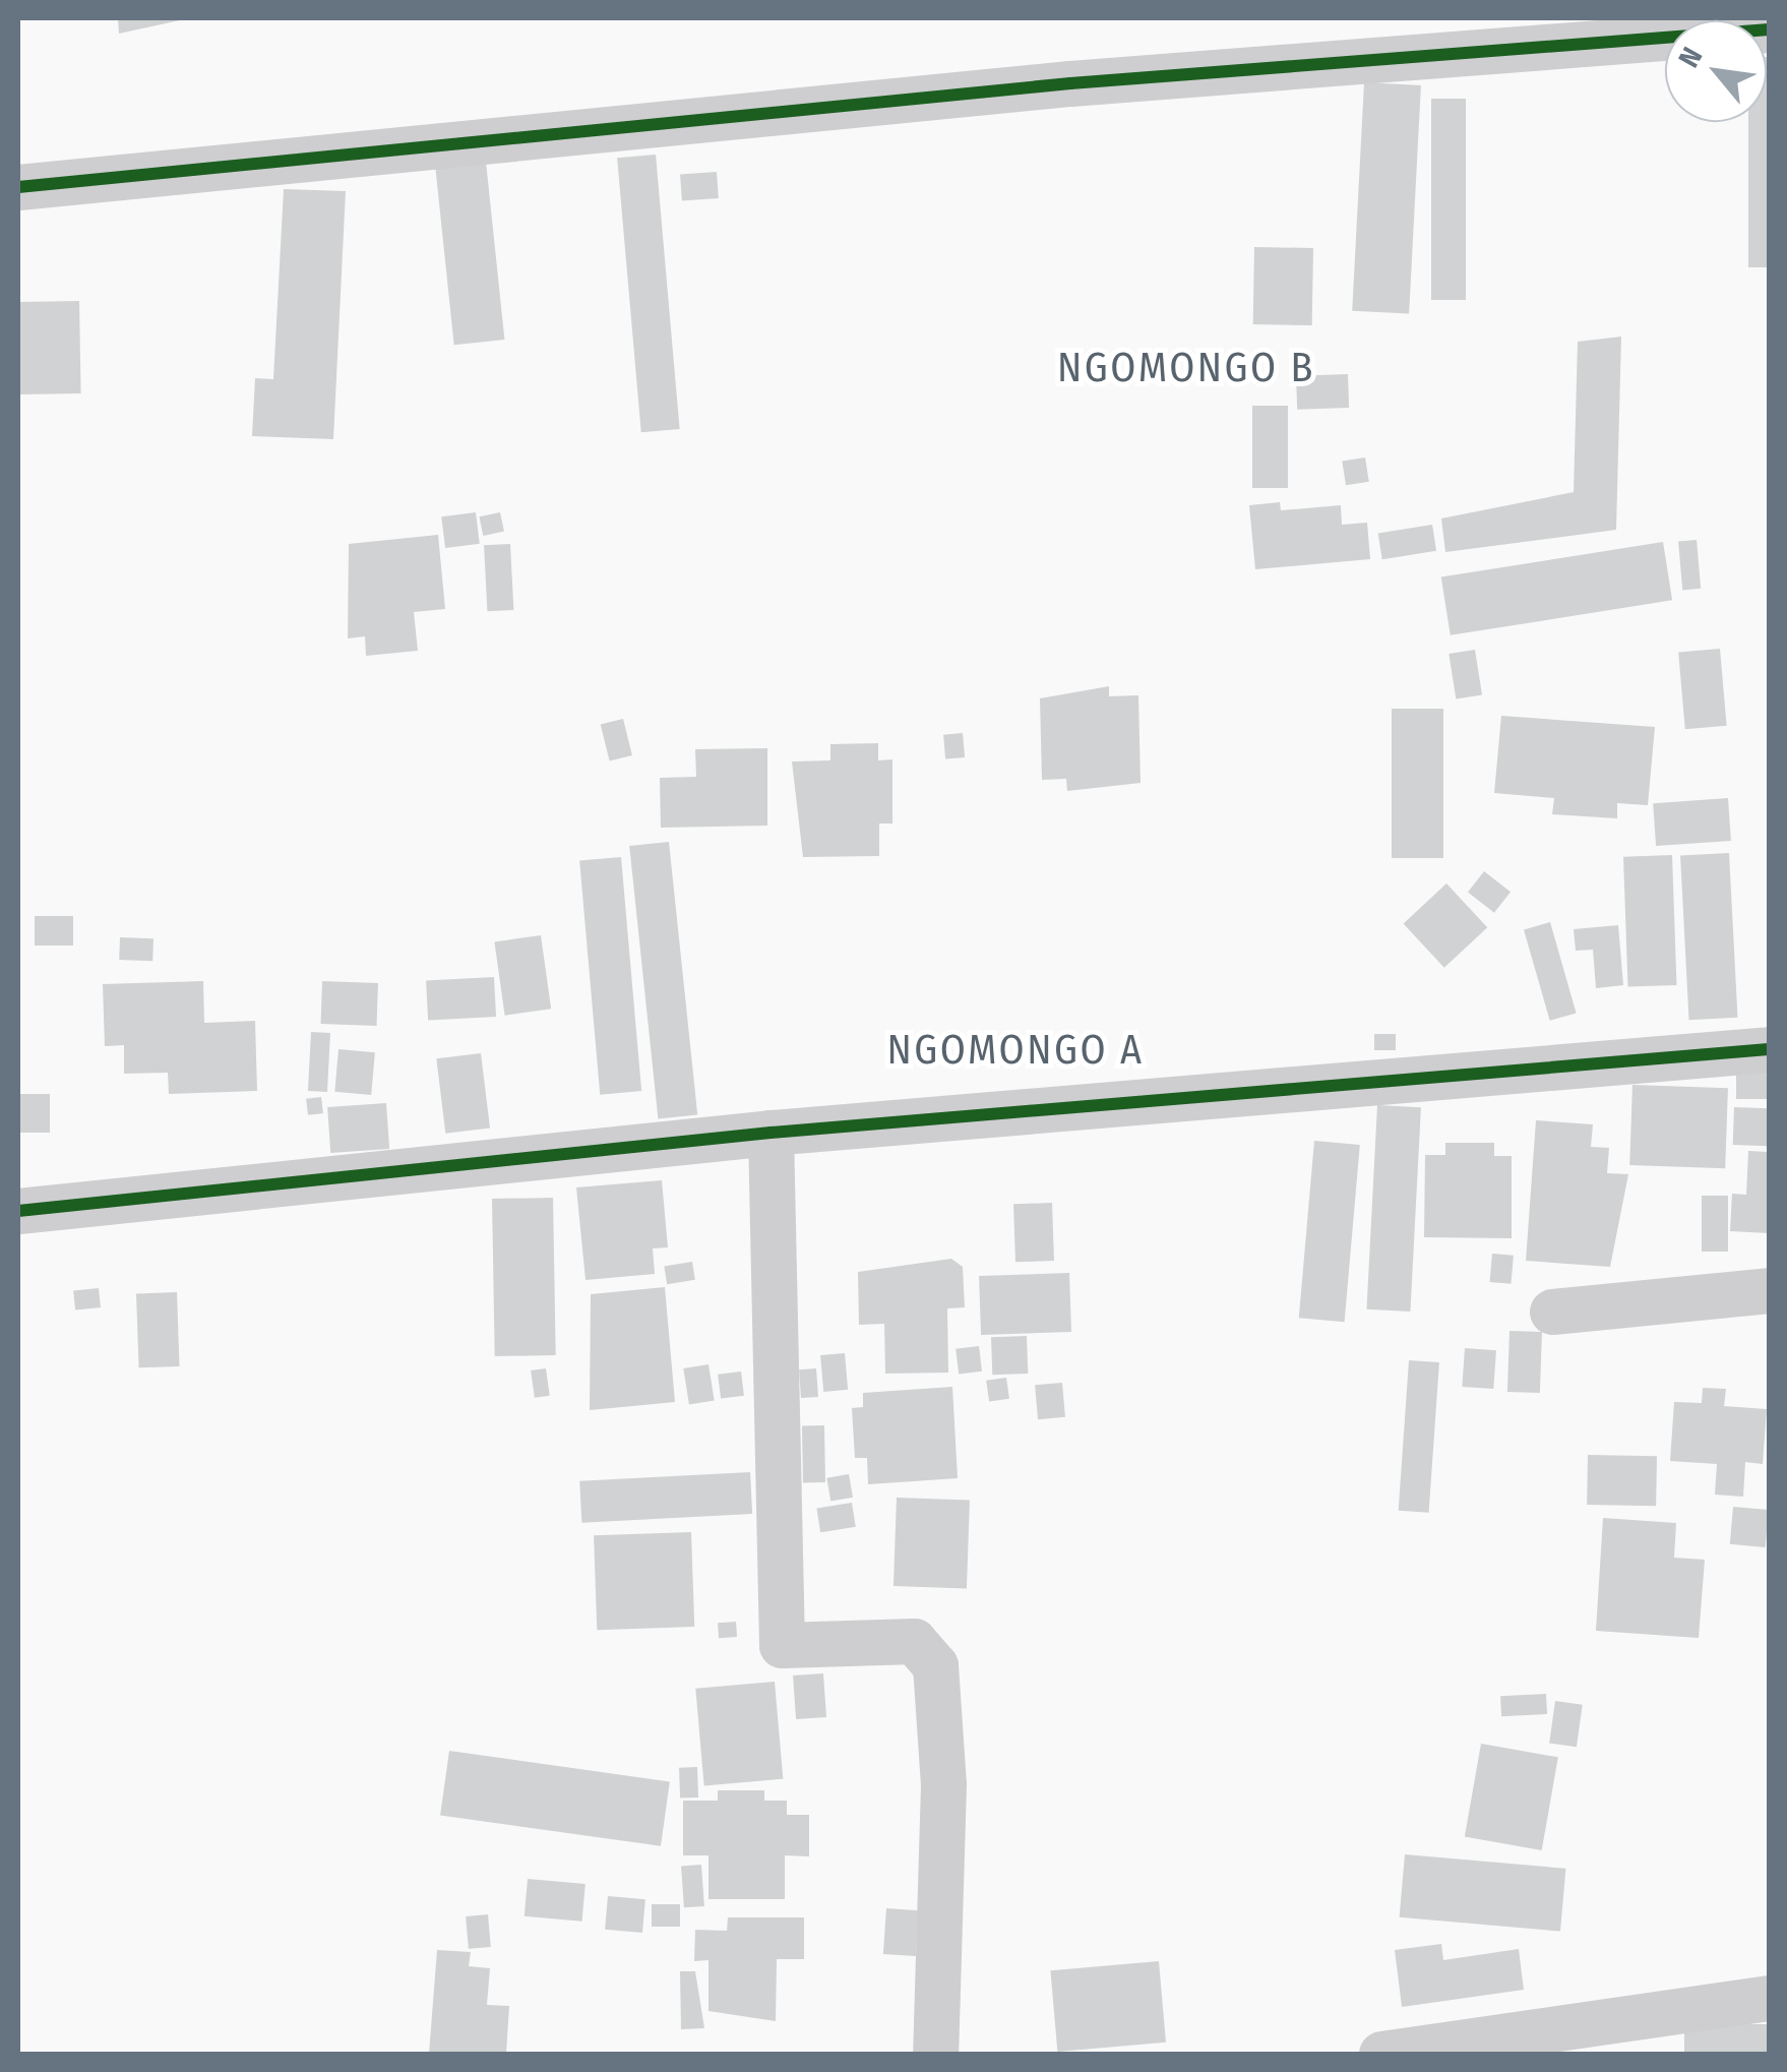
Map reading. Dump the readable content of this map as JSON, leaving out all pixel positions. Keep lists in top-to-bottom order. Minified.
{"districts":["NGOMONGO B","NGOMONGO A"],"north":"top left"}
